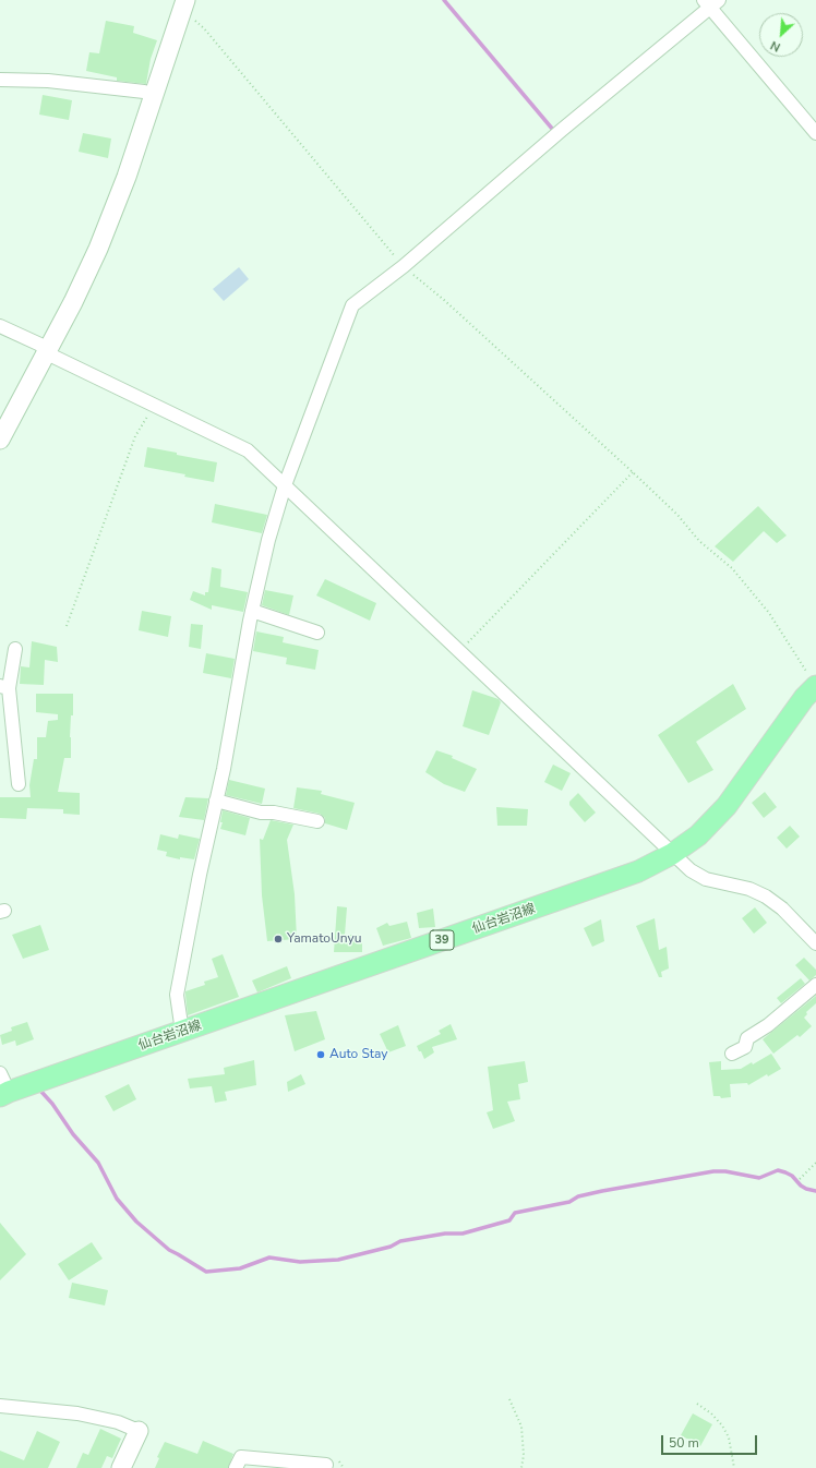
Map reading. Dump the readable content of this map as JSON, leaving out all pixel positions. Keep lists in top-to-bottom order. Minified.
{"streets":{"main road":["仙台岩沼線","39"]},"places":["YamatoUnyu","Auto Stay"],"scale_bar":"50 m","north":"bottom left"}
